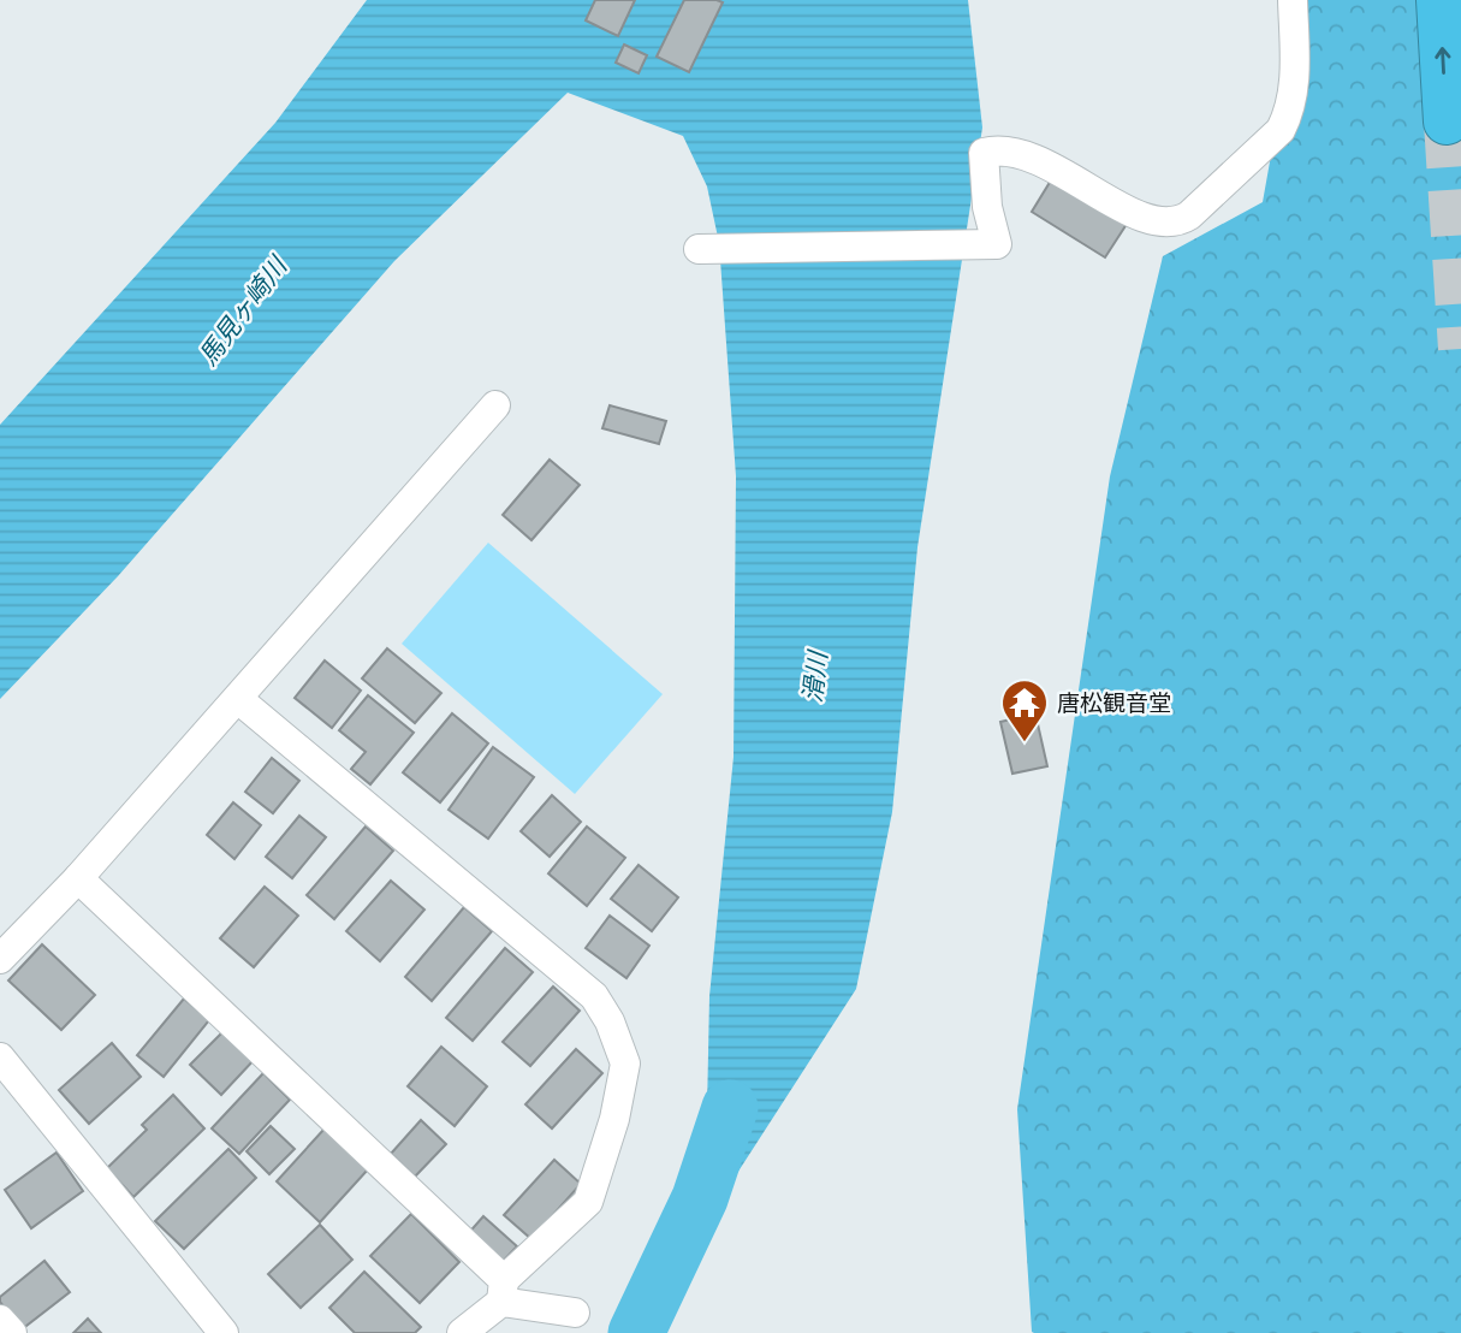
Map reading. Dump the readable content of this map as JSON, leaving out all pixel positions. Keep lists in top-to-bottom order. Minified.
{"water":["馬見ヶ崎川","滑川"],"places":{"temple":["唐松観音堂"]}}
